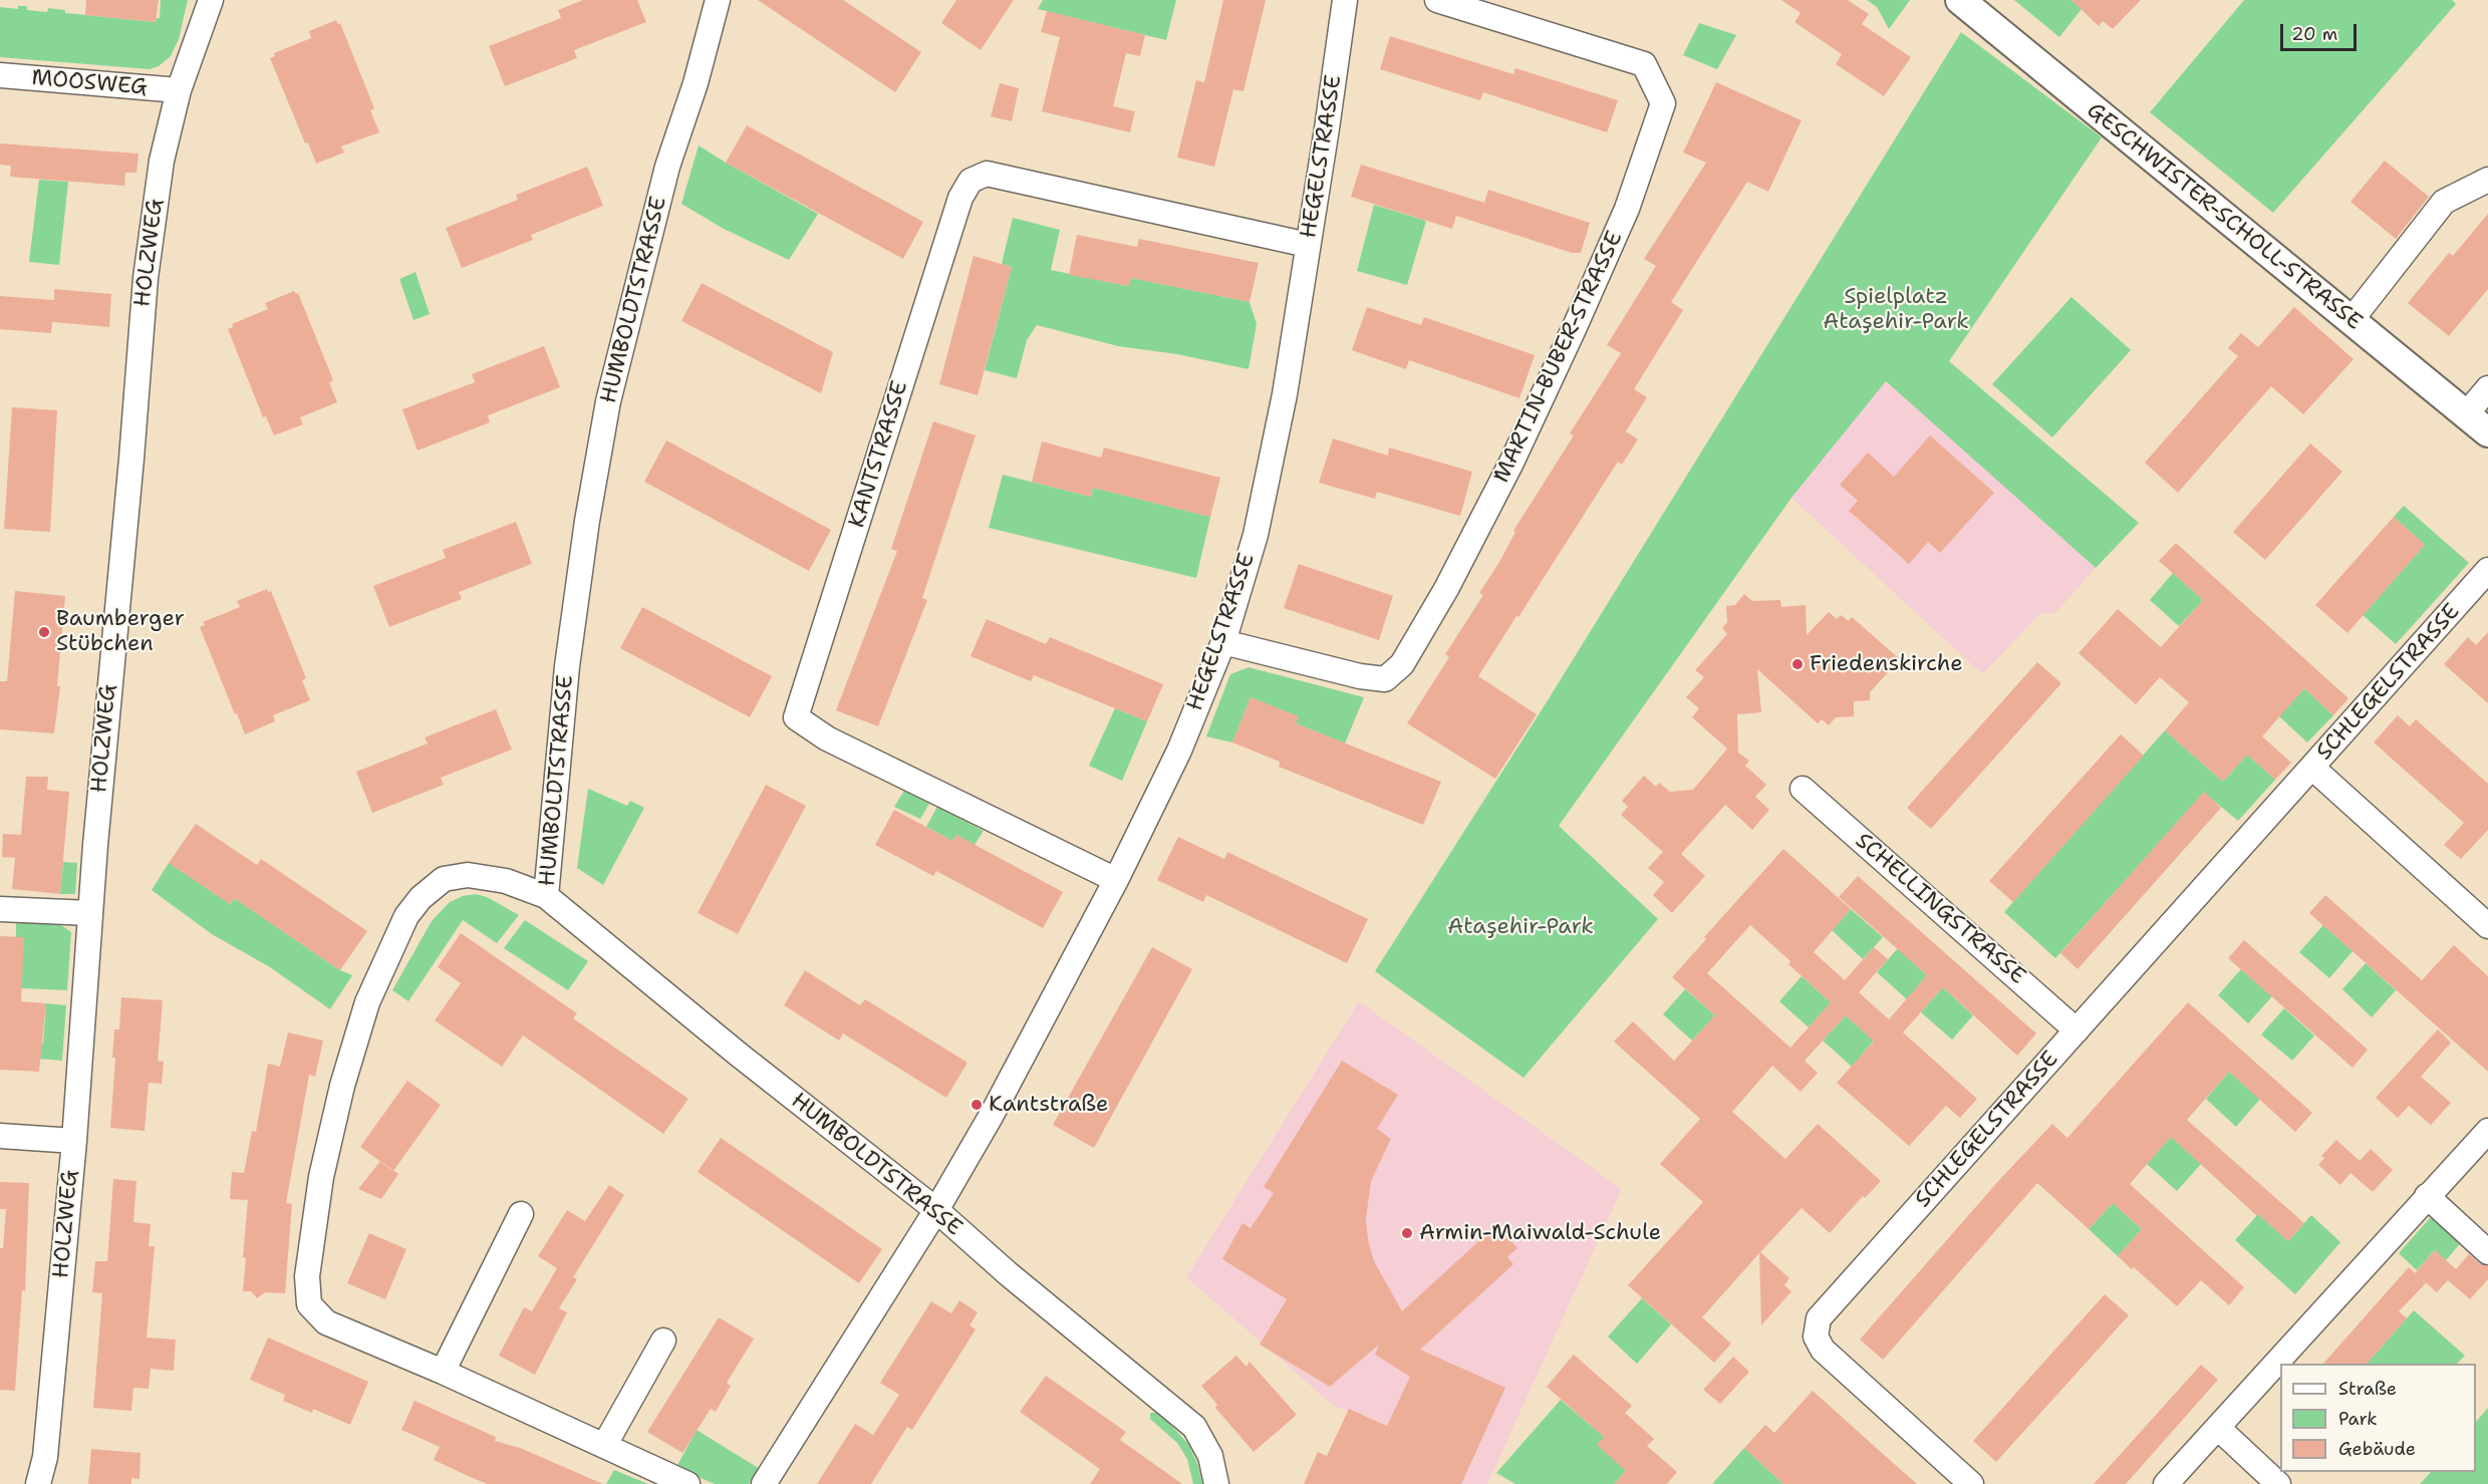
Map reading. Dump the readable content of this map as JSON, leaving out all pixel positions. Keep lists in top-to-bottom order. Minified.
{"streets":{"street":["MOOSWEG","HEGELSTRASSE","GESCHWISTER-SCHOLL-STRASSE","HOLZWEG","HUMBOLDTSTRASSE","MARTIN-BUBER-STRASSE","KANTSTRASSE","SCHLEGELSTRASSE","SCHELLINGSTRASSE"]},"crossings":[["MOOSWEG","HOLZWEG"],["HEGELSTRASSE","HUMBOLDTSTRASSE"],["HEGELSTRASSE","MARTIN-BUBER-STRASSE"],["HEGELSTRASSE","KANTSTRASSE"],["SCHLEGELSTRASSE","SCHELLINGSTRASSE"]],"parks":["Spielplatz Ataşehir-Park","Ataşehir-Park"],"places":["Baumberger Stübchen","Friedenskirche","Kantstraße","Armin-Maiwald-Schule"],"legend":["Straße","Park","Gebäude"],"scale_bar":"20 m"}
